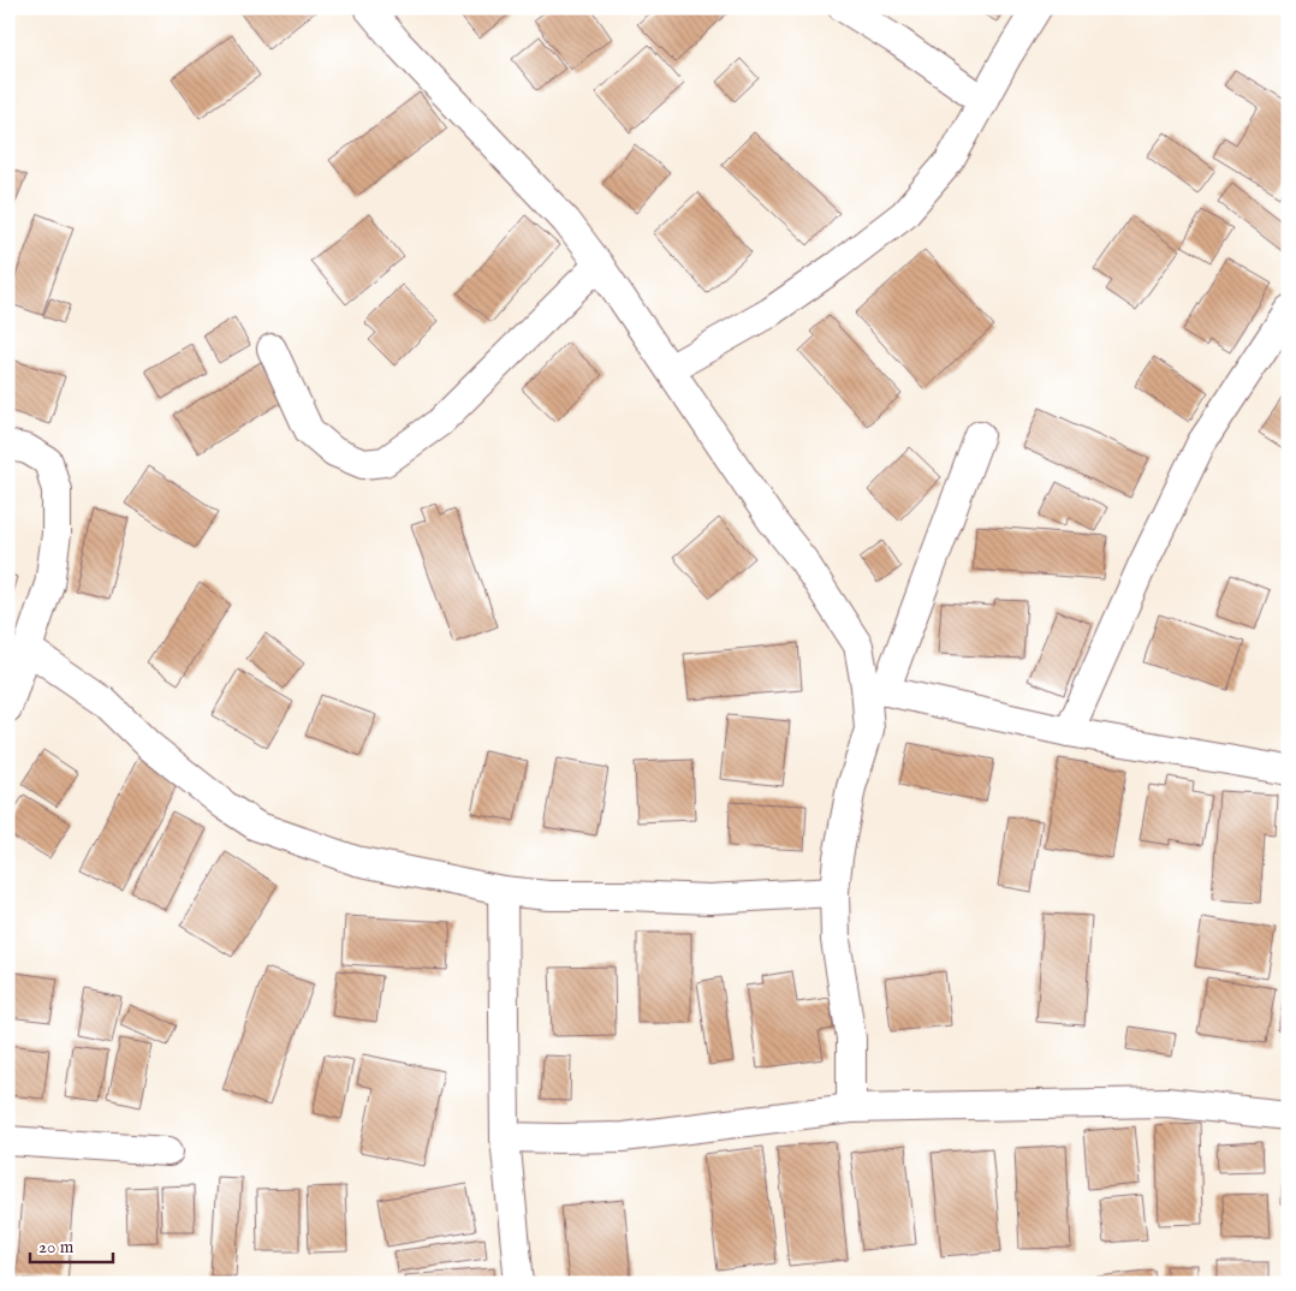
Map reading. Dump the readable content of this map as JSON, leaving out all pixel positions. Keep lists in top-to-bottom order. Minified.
{"scale_bar":"20 m"}
